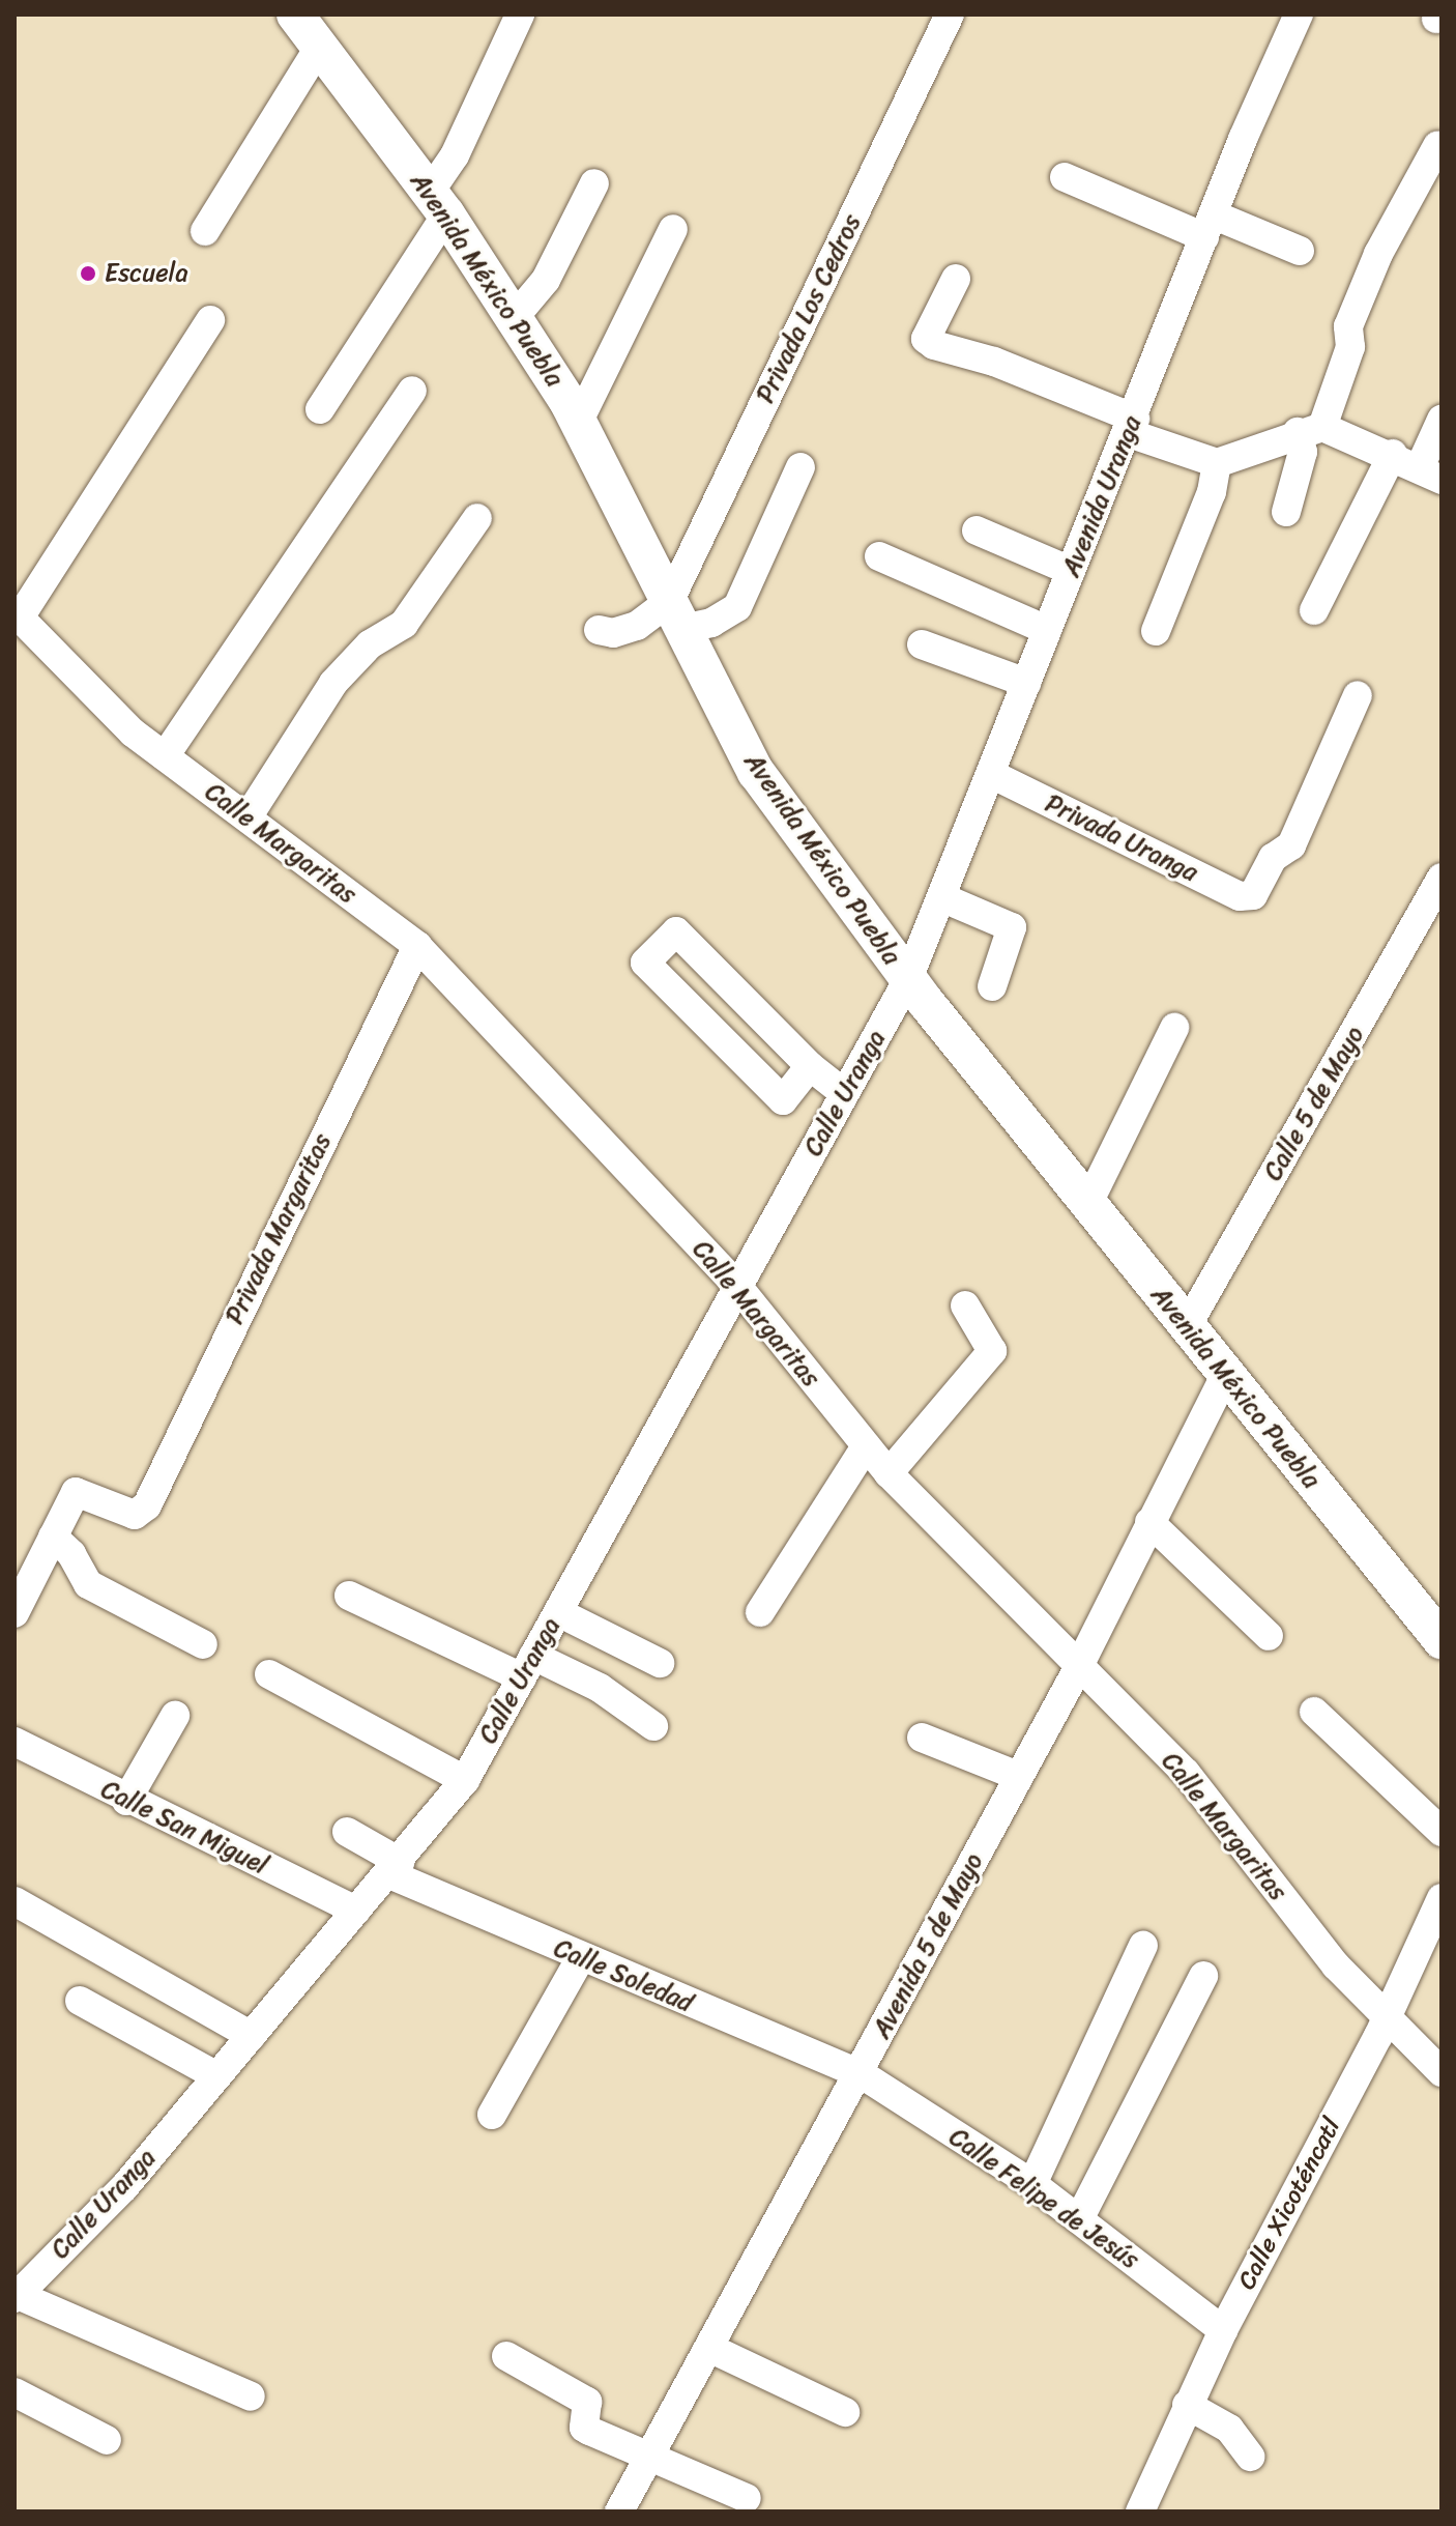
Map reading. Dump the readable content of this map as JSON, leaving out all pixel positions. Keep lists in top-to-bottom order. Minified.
{"streets":{"main road":["Avenida México Puebla"],"street":["Privada Los Cedros","Avenida Uranga","Privada Uranga","Calle Margaritas","Calle Uranga","Calle 5 de Mayo","Privada Margaritas","Calle San Miguel","Avenida 5 de Mayo","Calle Soledad","Calle Felipe de Jesús","Calle Xicoténcatl"]},"crossings":[["Avenida México Puebla","Privada Los Cedros"],["Avenida México Puebla","Avenida Uranga"],["Avenida México Puebla","Calle Uranga"],["Avenida México Puebla","Calle 5 de Mayo"],["Avenida México Puebla","Avenida 5 de Mayo"],["Avenida Uranga","Privada Uranga"],["Avenida Uranga","Calle Uranga"],["Calle Margaritas","Calle Uranga"],["Calle Margaritas","Privada Margaritas"],["Calle Margaritas","Avenida 5 de Mayo"],["Calle Margaritas","Calle Xicoténcatl"],["Calle Uranga","Calle San Miguel"],["Calle Uranga","Calle Soledad"],["Avenida 5 de Mayo","Calle Soledad"],["Avenida 5 de Mayo","Calle Felipe de Jesús"],["Calle Soledad","Calle Felipe de Jesús"],["Calle Felipe de Jesús","Calle Xicoténcatl"]],"places":["Escuela"]}
